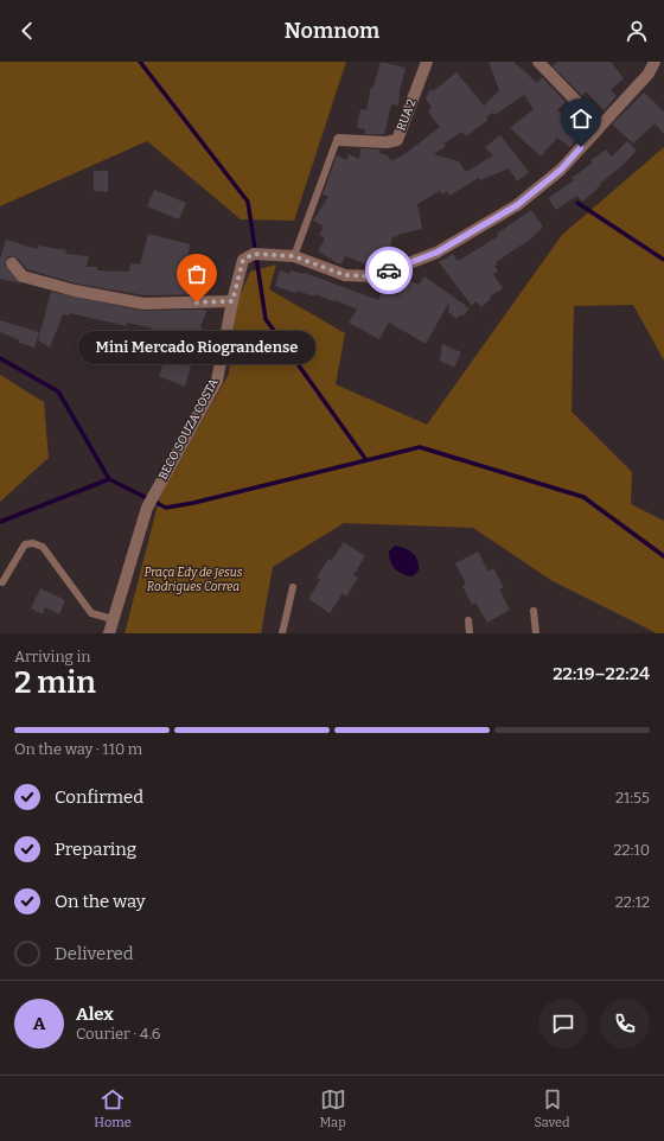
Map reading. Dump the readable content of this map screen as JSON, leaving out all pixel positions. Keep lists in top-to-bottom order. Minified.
{"streets":{"street":["RUA 2","BECO SOUZA COSTA"]},"parks":["Praça Edy de Jesus Rodrigues Correa"],"places":["Mini Mercado Riograndense"],"page":{"header":"Nomnom","bubble":"Mini Mercado Riograndense","heading":["2 min","Arriving in","22:19–22:24"],"panel":["Alex","Courier · 4.6"],"bar":"On the way · 110 m","list":[["Confirmed","21:55"],["Preparing","22:10"],["On the way","22:12"],"Delivered"],"round":"A","tabs":["Home","Map","Saved"]}}
